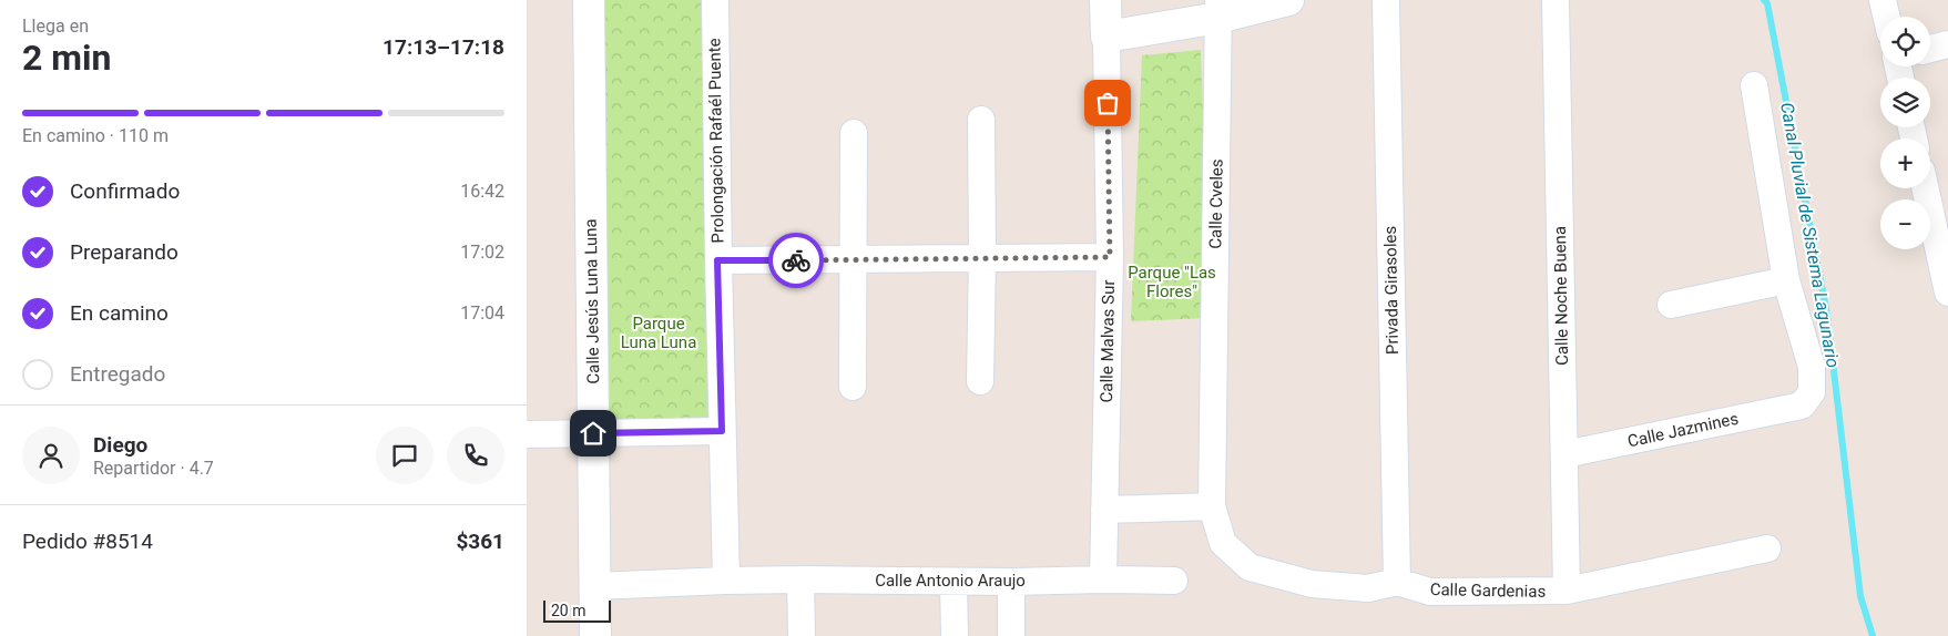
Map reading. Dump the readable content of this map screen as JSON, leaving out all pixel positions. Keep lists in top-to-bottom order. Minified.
{"streets":{"street":["Prolongación Rafaél Puente","Calle Cveles","Privada Girasoles","Calle Noche Buena","Calle Jesús Luna Luna","Calle Malvas Sur","Calle Jazmines","Calle Antonio Araujo","Calle Gardenias"]},"crossings":[["Prolongación Rafaél Puente","Calle Antonio Araujo"],["Calle Cveles","Calle Gardenias"],["Privada Girasoles","Calle Gardenias"],["Calle Noche Buena","Calle Jazmines"],["Calle Noche Buena","Calle Gardenias"],["Calle Jesús Luna Luna","Calle Antonio Araujo"],["Calle Malvas Sur","Calle Antonio Araujo"]],"water":["Canal Pluvial de Sistema Lagunario"],"parks":["Parque \"Las Flores\"","Parque Luna Luna"],"scale_bar":"20 m","page":{"heading":["2 min","Llega en","17:13–17:18"],"panel":["Diego","Repartidor · 4.7","Pedido #8514","$361"],"map_buttons":["+","−"],"bar":"En camino · 110 m","list":[["Confirmado","16:42"],["Preparando","17:02"],["En camino","17:04"],"Entregado"],"scale":"20 m"}}
